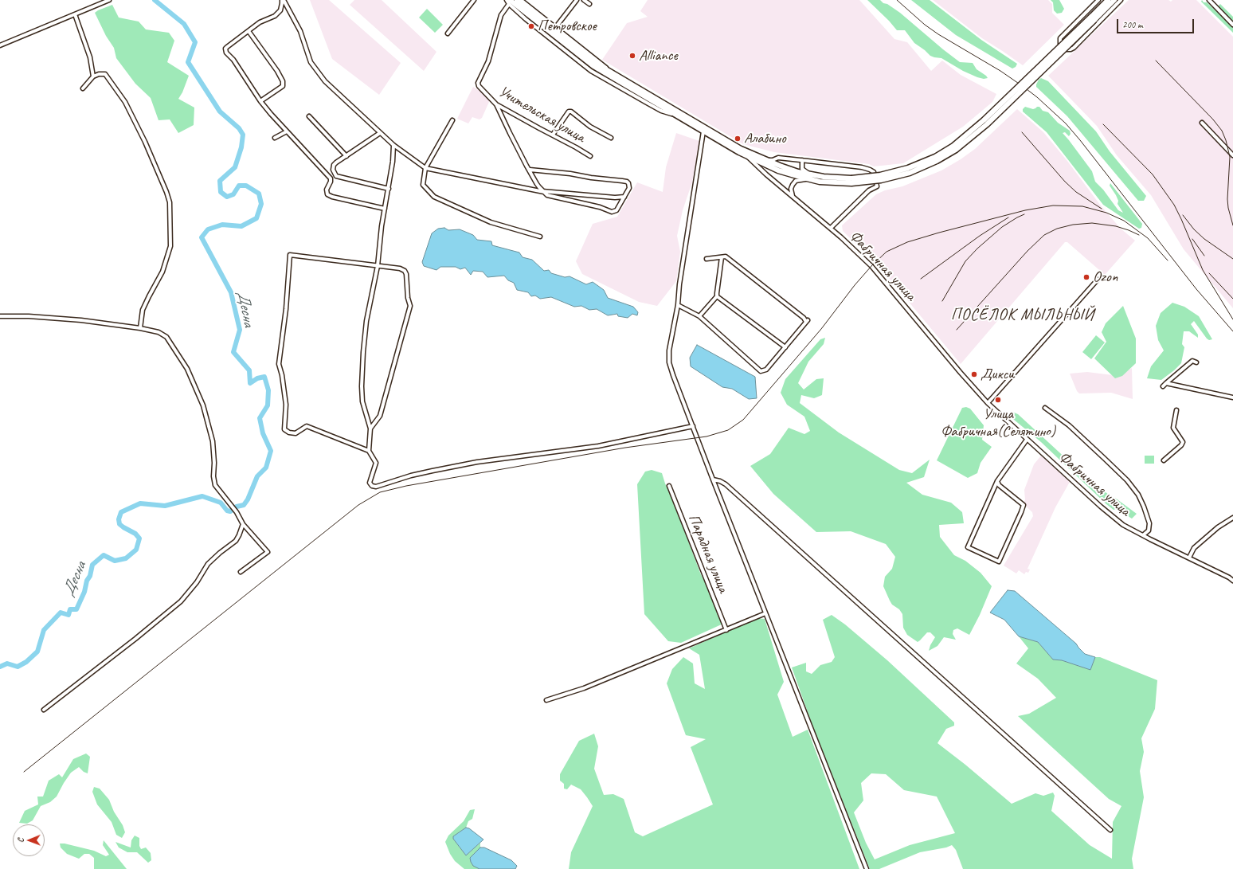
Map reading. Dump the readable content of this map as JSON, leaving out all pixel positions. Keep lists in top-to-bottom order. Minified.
{"streets":{"street":["Учительская улица","Фабричная улица","Парадная улица"]},"districts":["ПОСЁЛОК МЫЛЬНЫЙ"],"water":["Десна"],"places":["Петровское","Alliance","Алабино","Ozon","Дикси","Улица Фабричная(Селятино)"],"scale_bar":"200 m","north":"left"}
